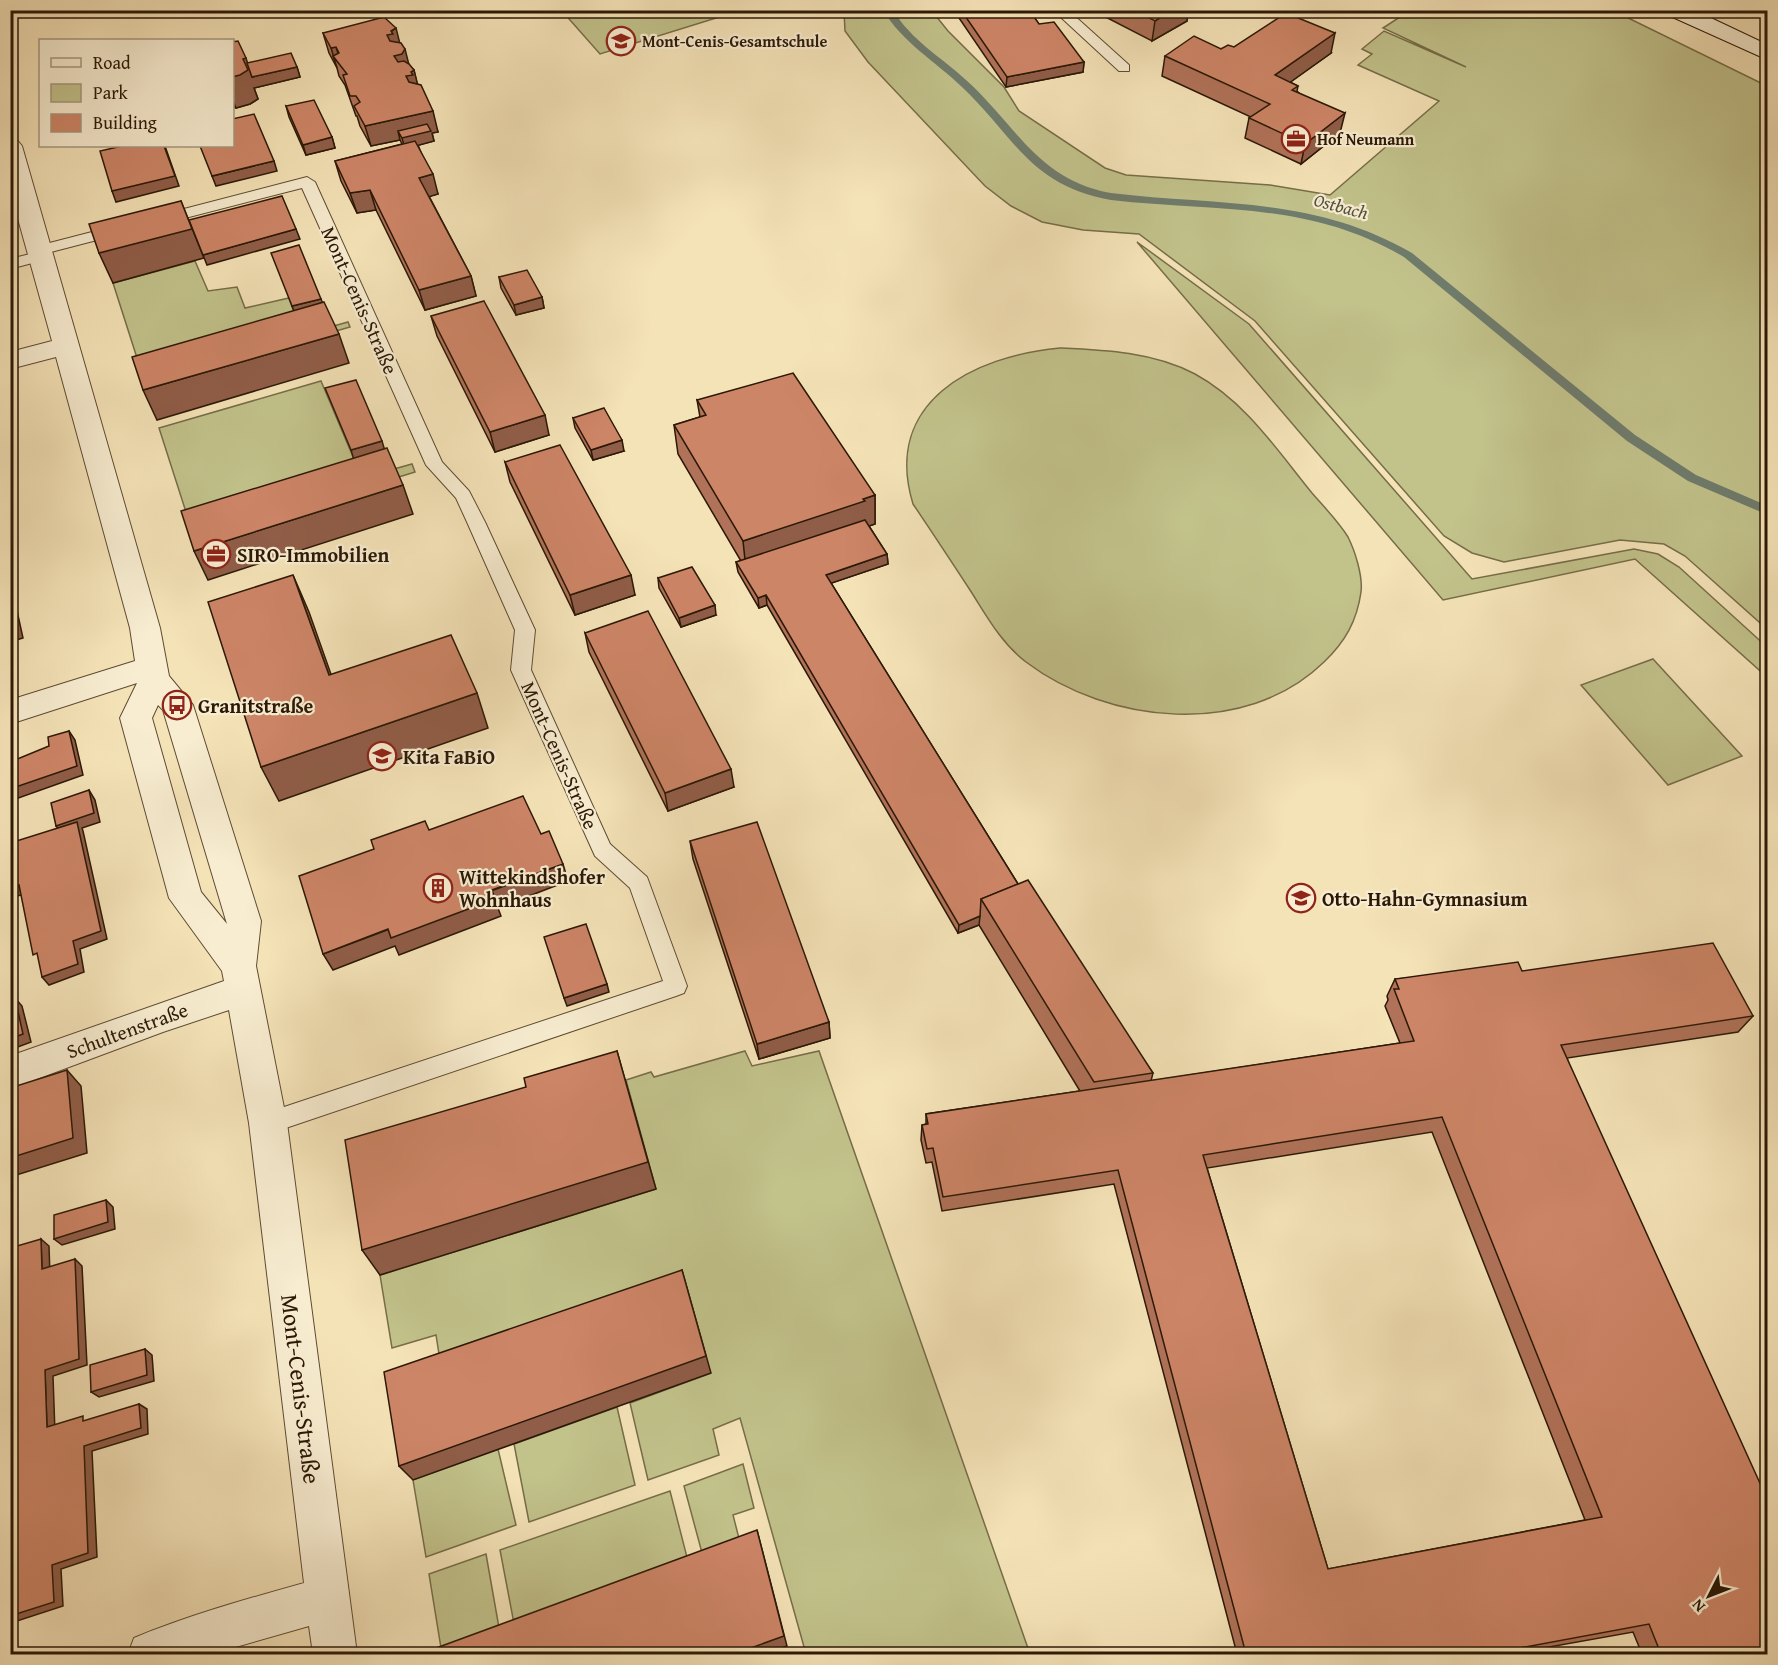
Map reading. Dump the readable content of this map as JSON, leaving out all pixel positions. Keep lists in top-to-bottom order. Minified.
{"streets":{"street":["Mont-Cenis-Straße","Schultenstraße"]},"crossings":[["Mont-Cenis-Straße","Schultenstraße"]],"water":["Ostbach"],"places":{"school or university":["Mont-Cenis-Gesamtschule","Kita FaBiO","Otto-Hahn-Gymnasium"],"office":["Hof Neumann","SIRO-Immobilien"],"bus stop":["Granitstraße"],"building":["Wittekindshofer Wohnhaus"]},"legend":["Road","Park","Building"],"north":"bottom left"}
